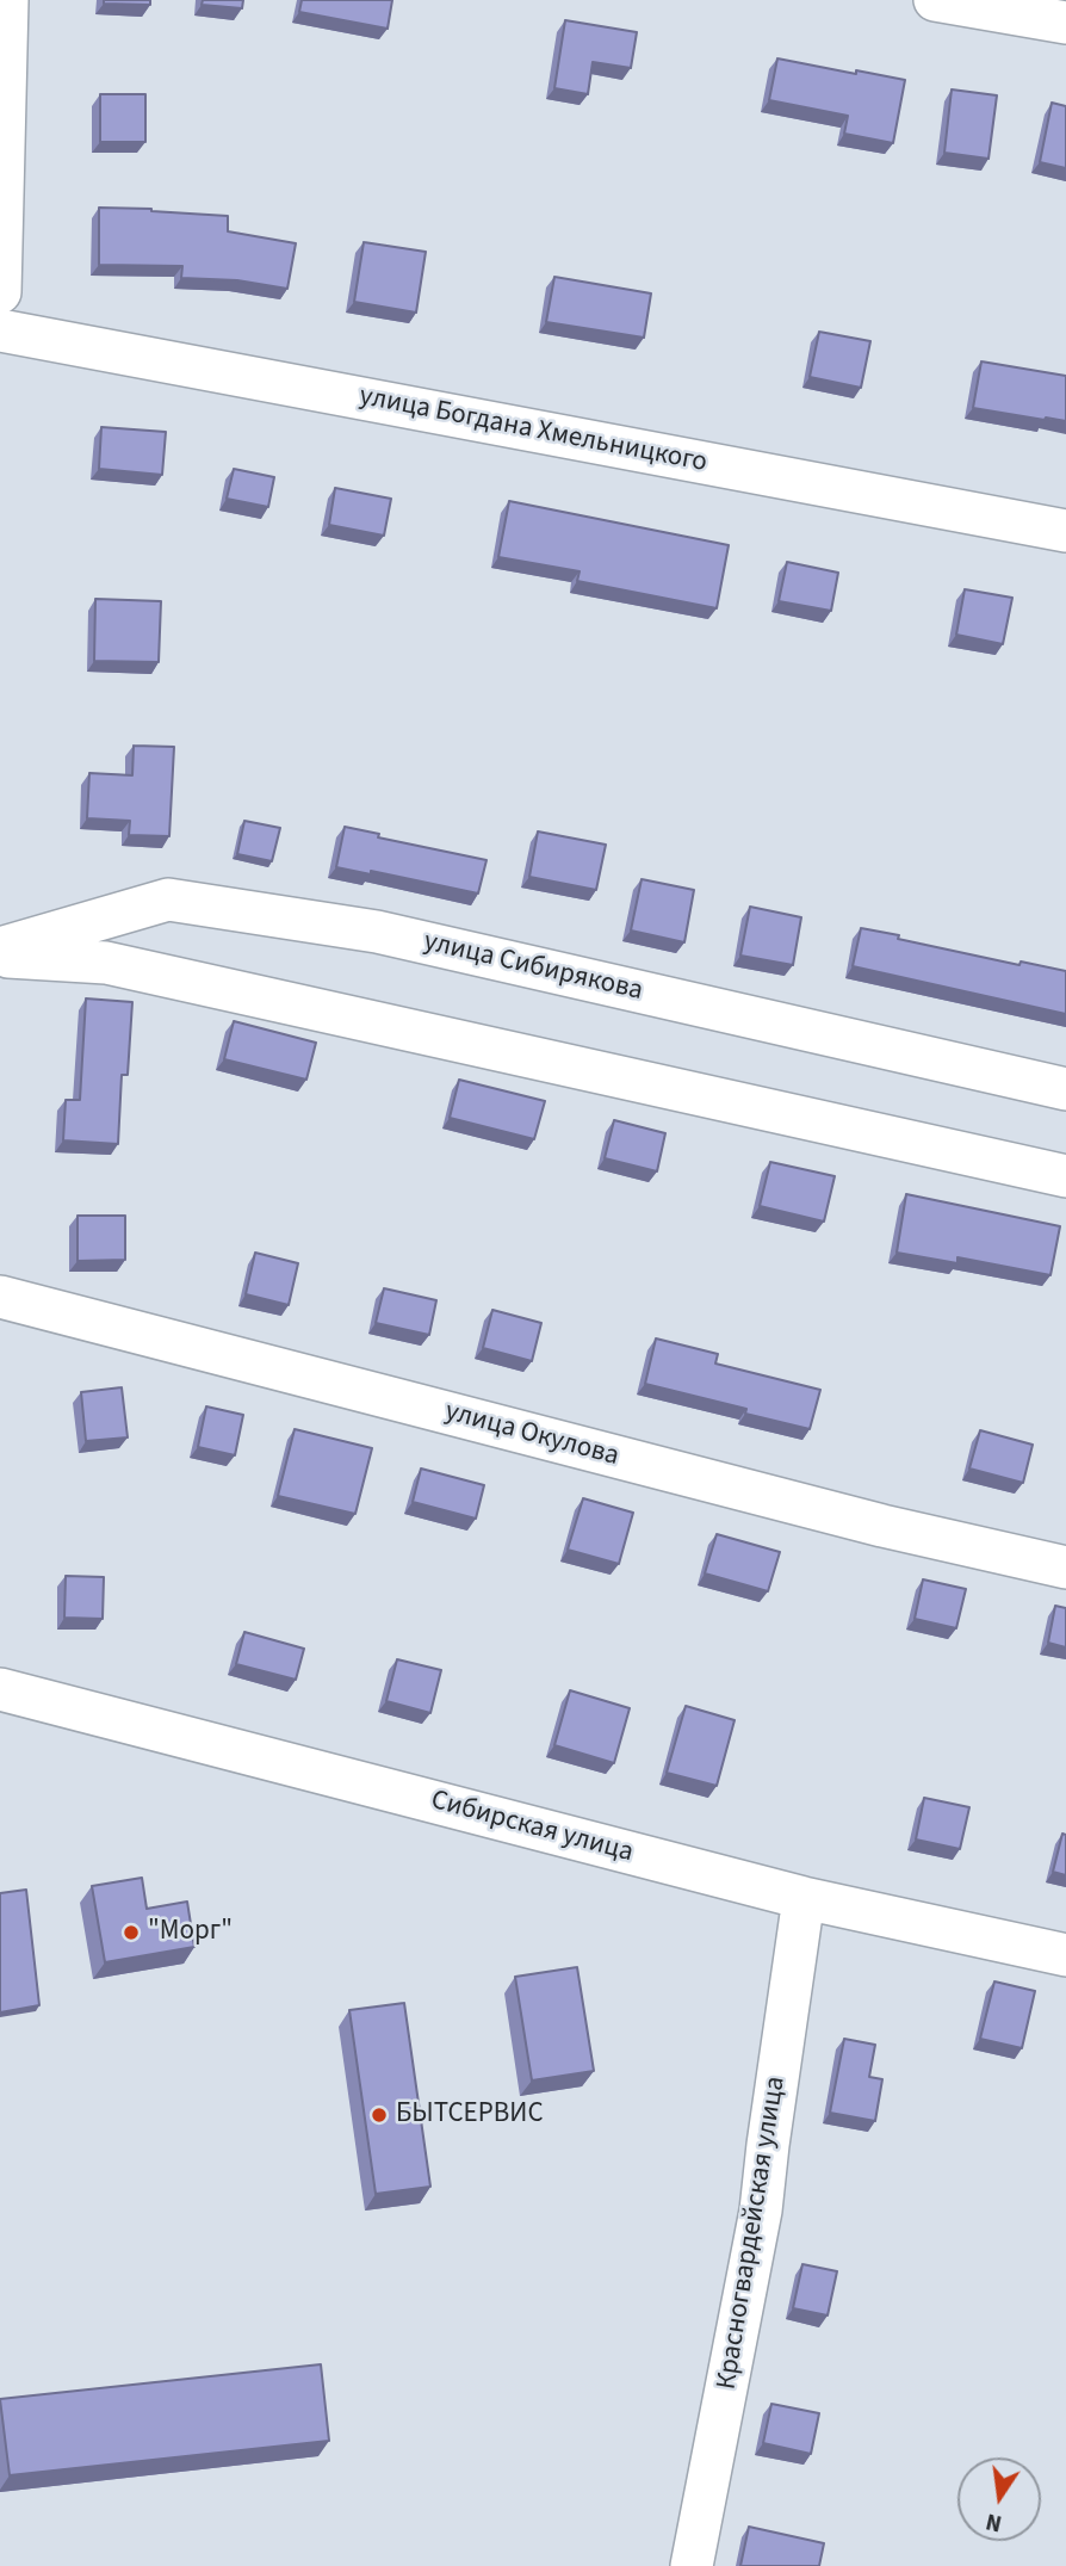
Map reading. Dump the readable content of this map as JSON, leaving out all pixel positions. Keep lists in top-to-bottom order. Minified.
{"streets":{"street":["улица Богдана Хмельницкого","улица Сибирякова","улица Окулова","Сибирская улица","Красногвардейская улица"]},"crossings":[["Сибирская улица","Красногвардейская улица"]],"places":["\"Морг\"","БЫТСЕРВИС"],"north":"bottom"}
